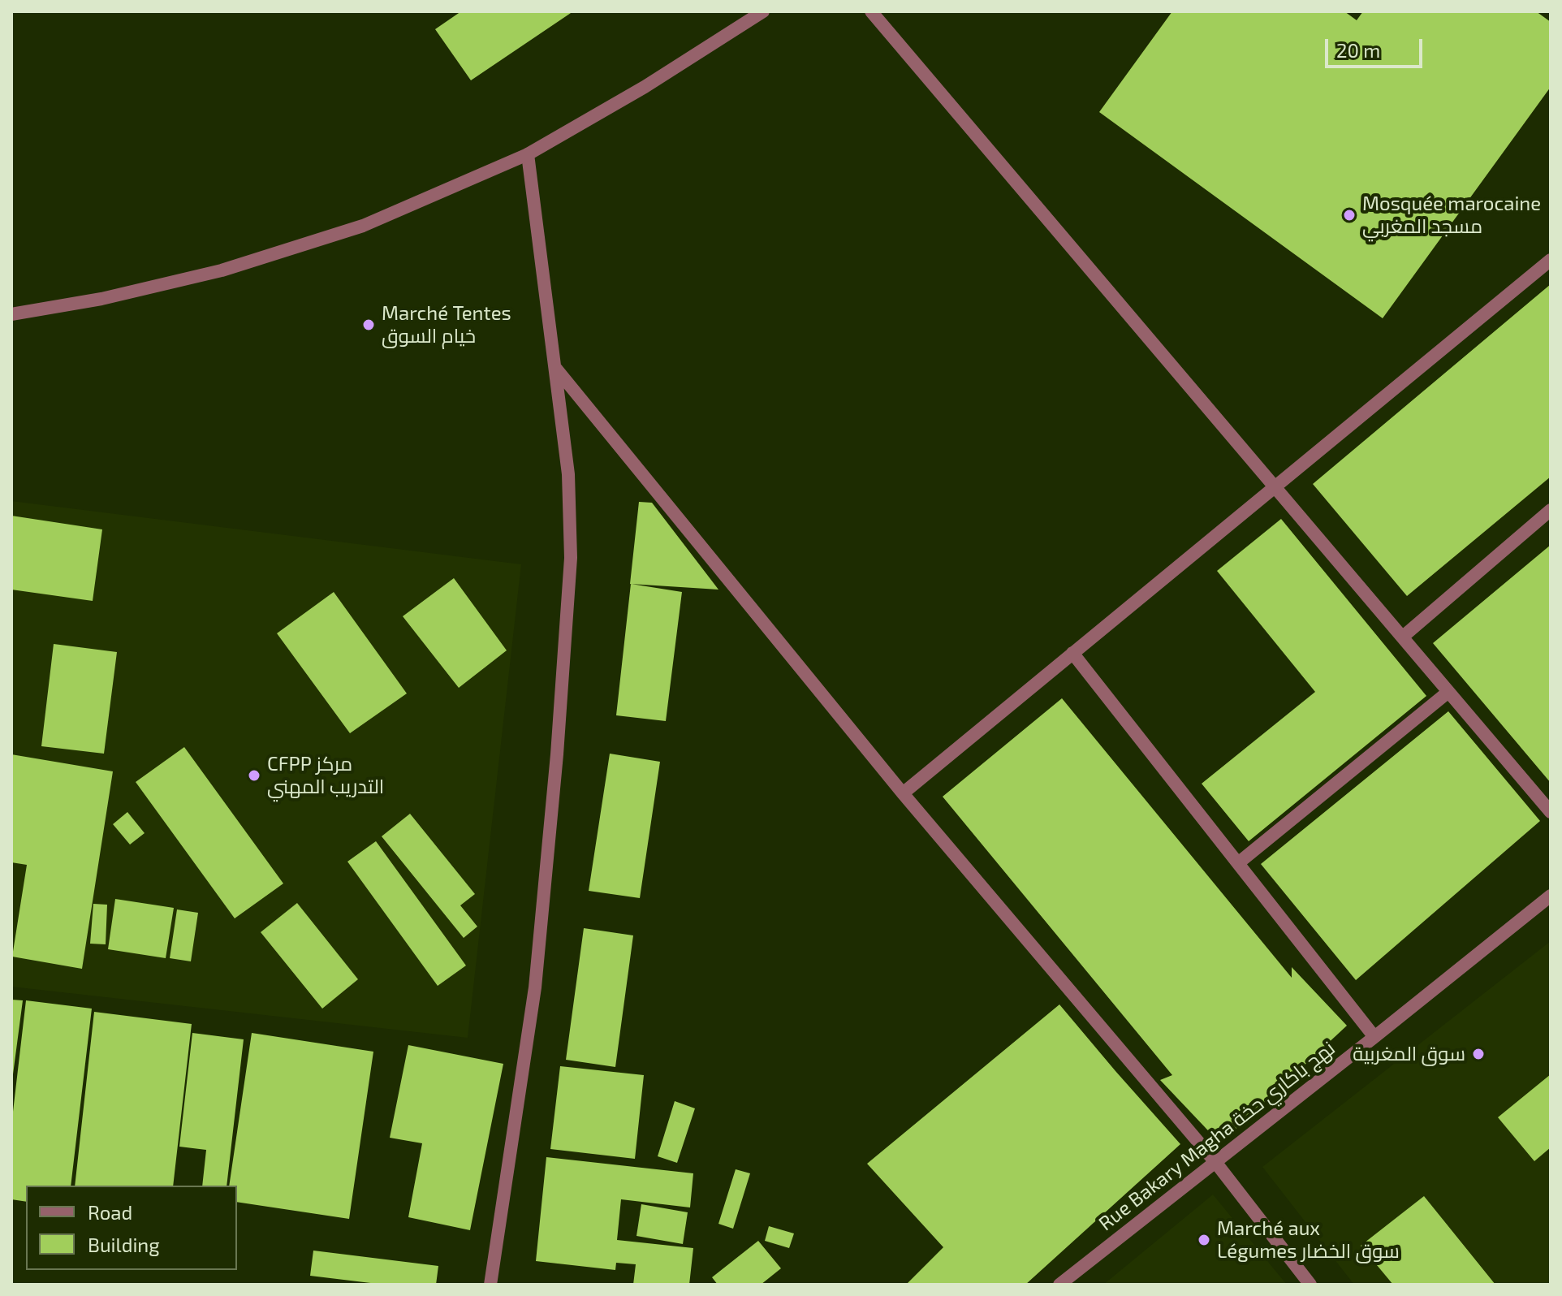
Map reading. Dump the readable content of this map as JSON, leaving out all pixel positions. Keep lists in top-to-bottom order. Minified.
{"streets":{"street":["Rue Bakary Magha نهج باكاري حخة"]},"places":["Mosquée marocaine مسجد المغربي","Marché Tentes خيام السوق","CFPP مركز التدريب المهني","سوق المغربية","Marché aux Légumes سوق الخضار"],"legend":["Road","Building"],"scale_bar":"20 m"}
